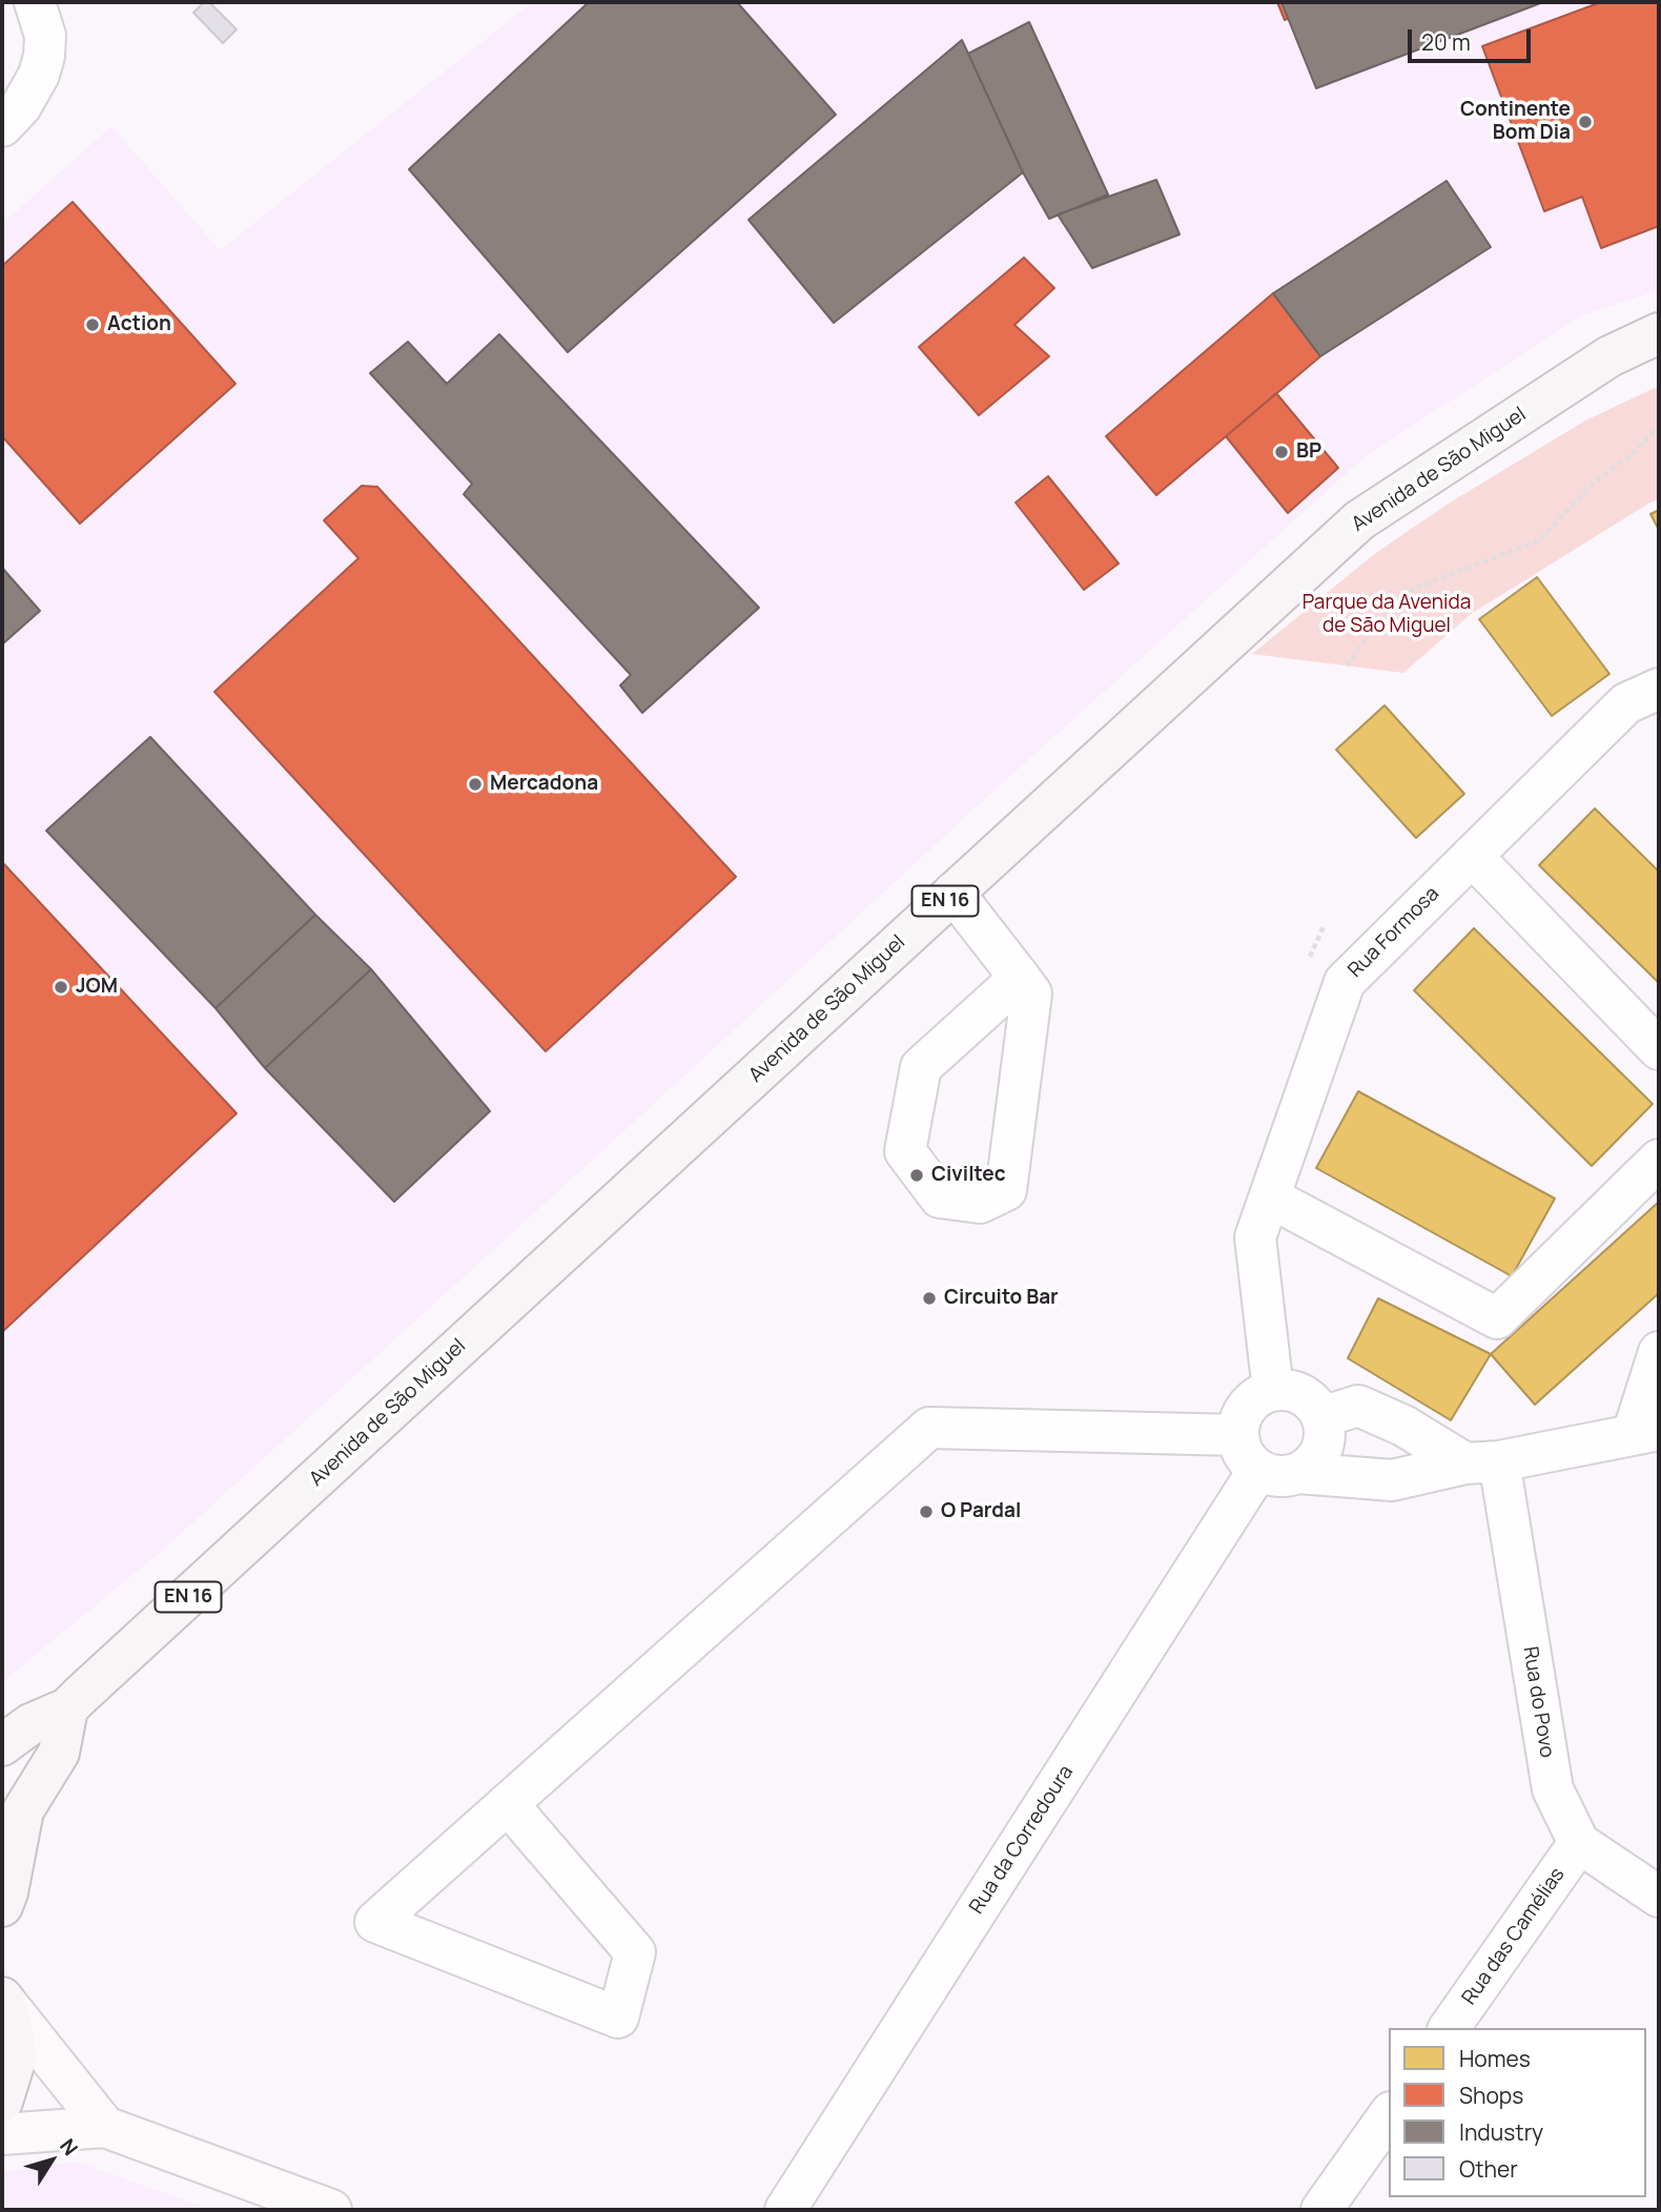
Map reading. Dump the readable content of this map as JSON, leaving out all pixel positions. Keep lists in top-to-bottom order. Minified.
{"streets":{"main road":["Avenida de São Miguel","EN 16"],"street":["Rua Formosa","Rua do Povo","Rua da Corredoura","Rua das Camélias"]},"crossings":[["Rua Formosa","Rua da Corredoura"],["Rua do Povo","Rua das Camélias"]],"parks":["Parque da Avenida de São Miguel"],"places":["Continente Bom Dia","Action","BP","Mercadona","JOM","Civiltec","Circuito Bar","O Pardal"],"legend":["Homes","Shops","Industry","Other"],"scale_bar":"20 m","north":"top right"}
